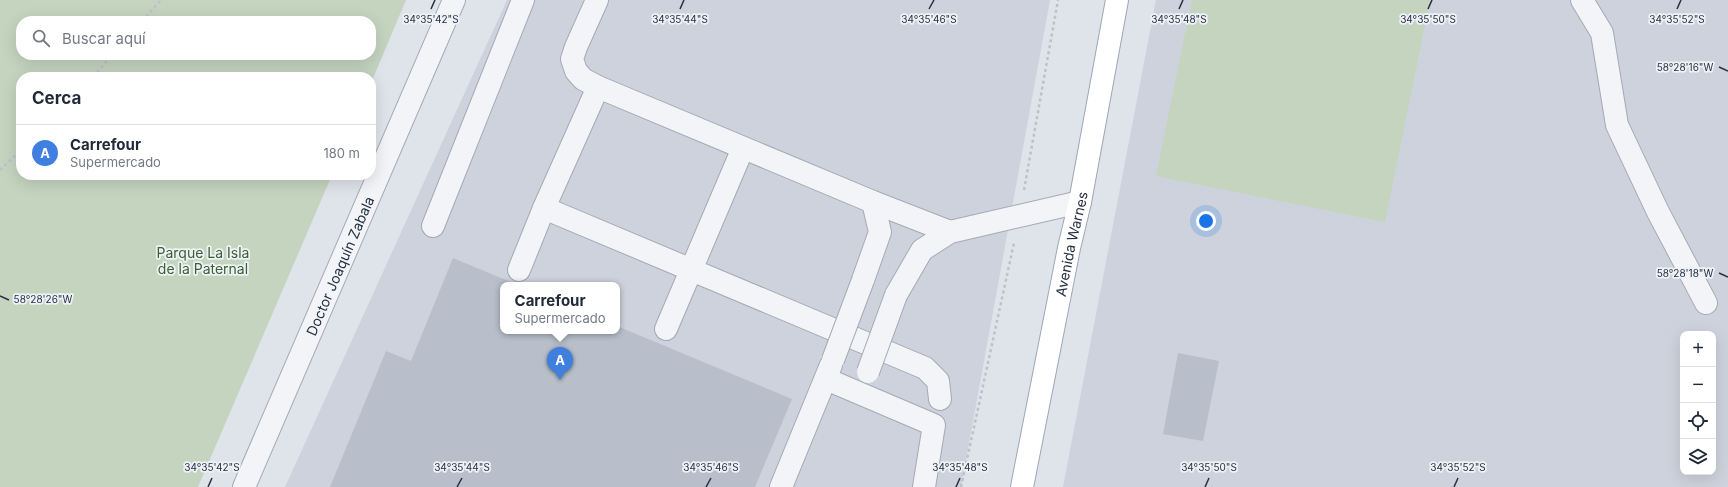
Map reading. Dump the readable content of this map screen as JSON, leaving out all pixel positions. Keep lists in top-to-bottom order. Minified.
{"streets":{"main road":["Avenida Warnes"],"street":["Doctor Joaquín Zabala"]},"parks":["Parque La Isla de la Paternal"],"page":{"search":"Buscar aquí","heading":"Cerca","list":[{"mark":"A","name":"Carrefour","note":"Supermercado","value":"180 m"}],"popup":["Carrefour","Supermercado"],"map_buttons":["+","−"],"pins":"A"},"coordinates":["34°35'42\"S","34°35'44\"S","34°35'46\"S","34°35'48\"S","34°35'50\"S","34°35'52\"S","58°28'16\"W","58°28'18\"W","58°28'26\"W"]}
